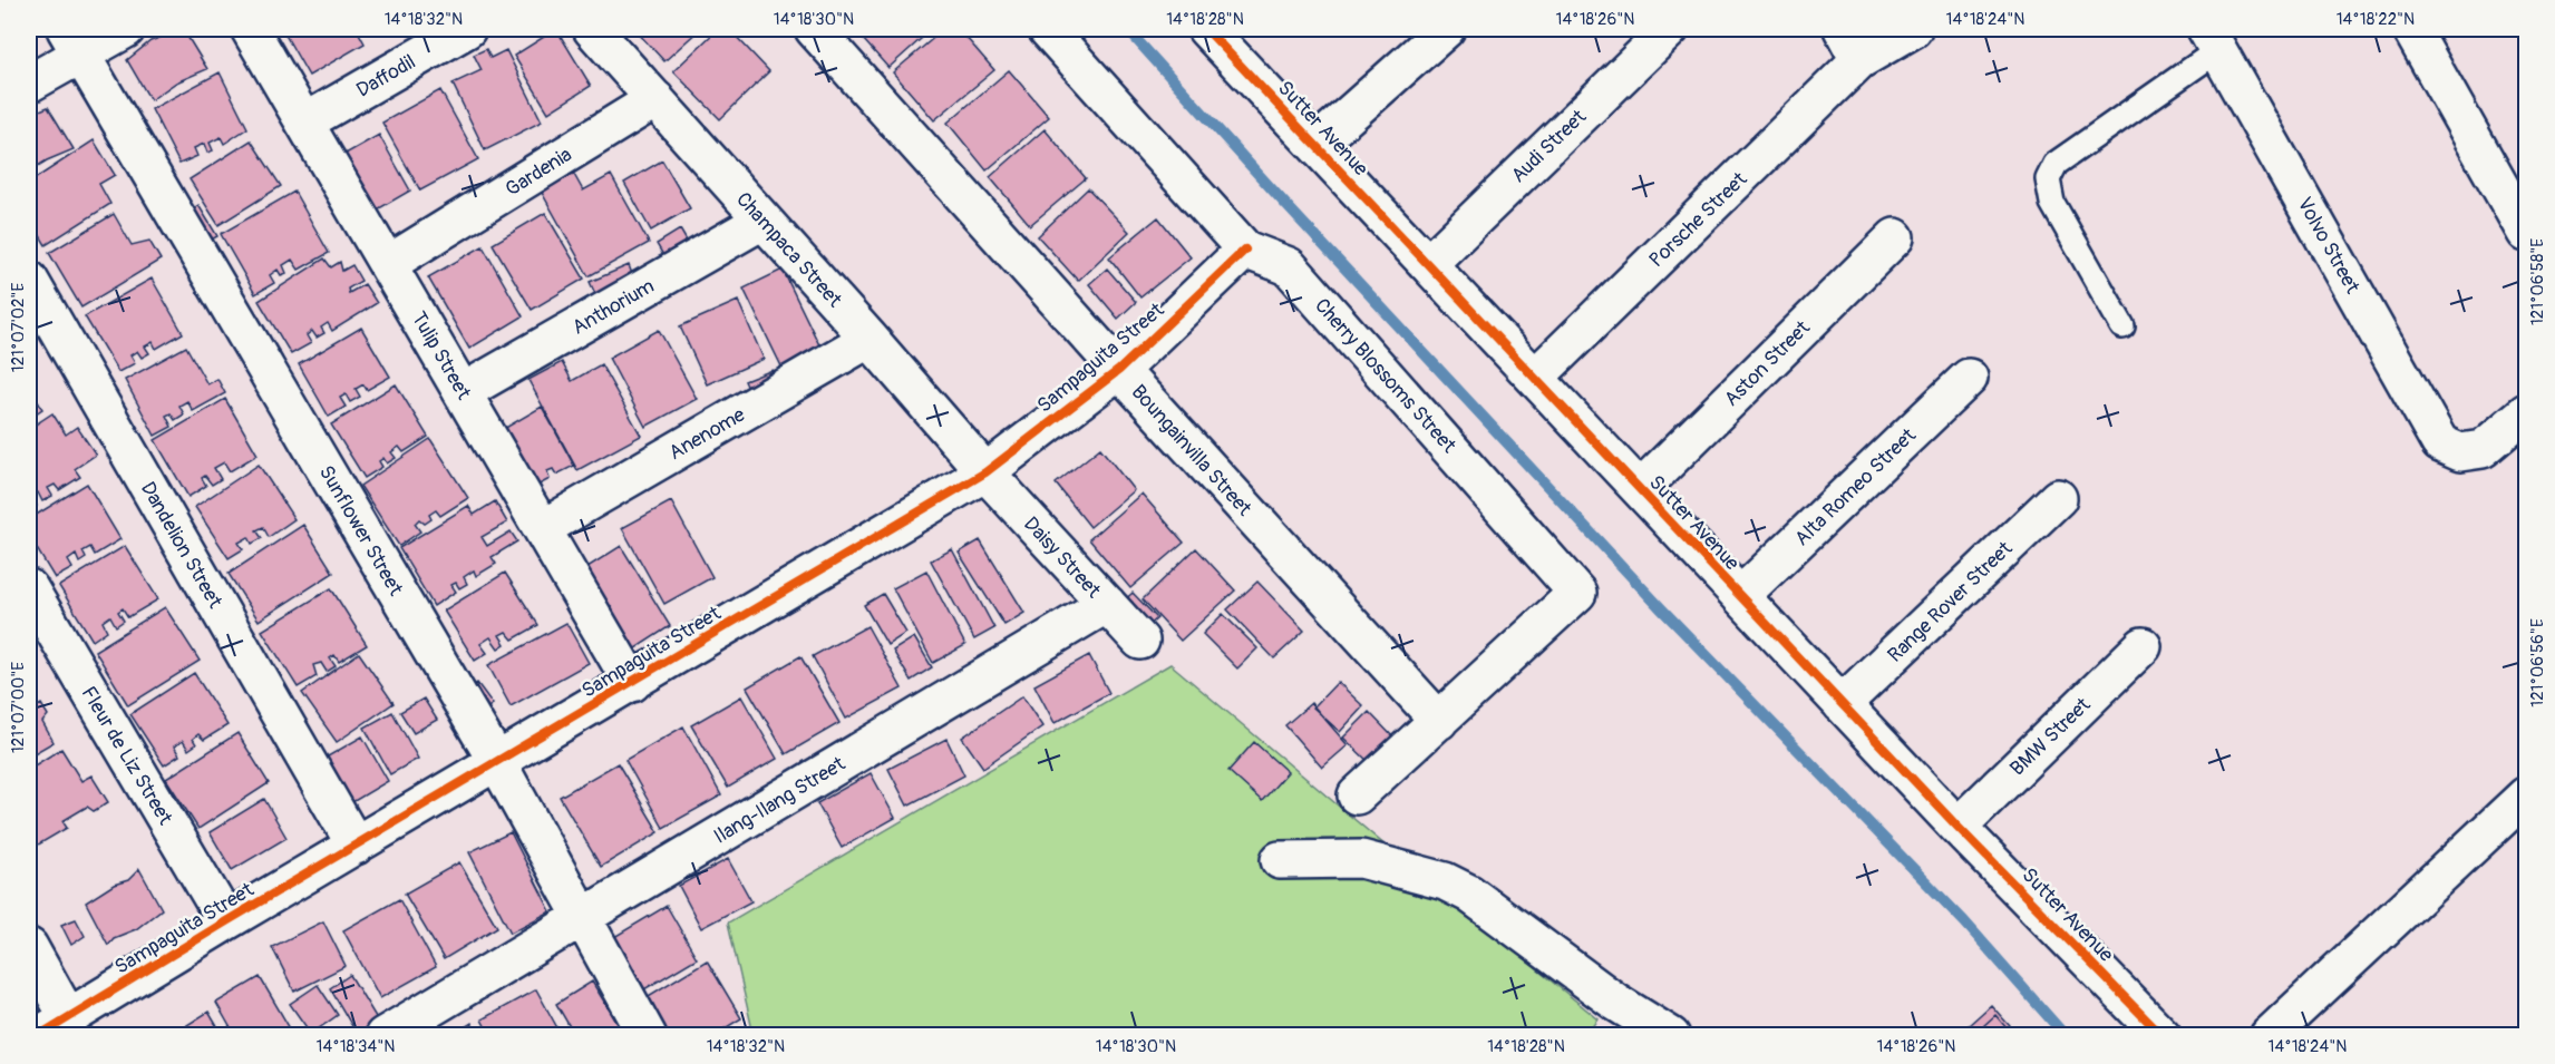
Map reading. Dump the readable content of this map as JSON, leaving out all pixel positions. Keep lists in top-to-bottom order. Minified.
{"streets":{"street":["Daffodil","Sutter Avenue","Audi Street","Gardenia","Porsche Street","Volvo Street","Champaca Street","Anthorium","Tulip Street","Sampaguita Street","Aston Street","Cherry Blossoms Street","Anenome","Boungainvilla Street","Alta Romeo Street","Sunflower Street","Dandelion Street","Daisy Street","Range Rover Street","BMW Street","Fleur de Liz Street","Ilang-Ilang Street"]},"crossings":[["Daffodil","Tulip Street"],["Sutter Avenue","Audi Street"],["Sutter Avenue","Porsche Street"],["Sutter Avenue","Aston Street"],["Sutter Avenue","Alta Romeo Street"],["Sutter Avenue","Range Rover Street"],["Sutter Avenue","BMW Street"],["Gardenia","Champaca Street"],["Gardenia","Tulip Street"],["Champaca Street","Anthorium"],["Champaca Street","Sampaguita Street"],["Champaca Street","Anenome"],["Champaca Street","Daisy Street"],["Anthorium","Tulip Street"],["Tulip Street","Sampaguita Street"],["Tulip Street","Anenome"],["Sampaguita Street","Cherry Blossoms Street"],["Sampaguita Street","Boungainvilla Street"],["Sampaguita Street","Sunflower Street"],["Sampaguita Street","Dandelion Street"],["Sampaguita Street","Daisy Street"],["Sampaguita Street","Fleur de Liz Street"],["Cherry Blossoms Street","Boungainvilla Street"],["Sunflower Street","Ilang-Ilang Street"],["Daisy Street","Ilang-Ilang Street"]],"coordinates":["14°18'32\"N","14°18'30\"N","14°18'28\"N","14°18'26\"N","14°18'24\"N","14°18'22\"N","121°06'58\"E","121°07'02\"E","121°06'56\"E","121°07'00\"E","14°18'34\"N"]}
